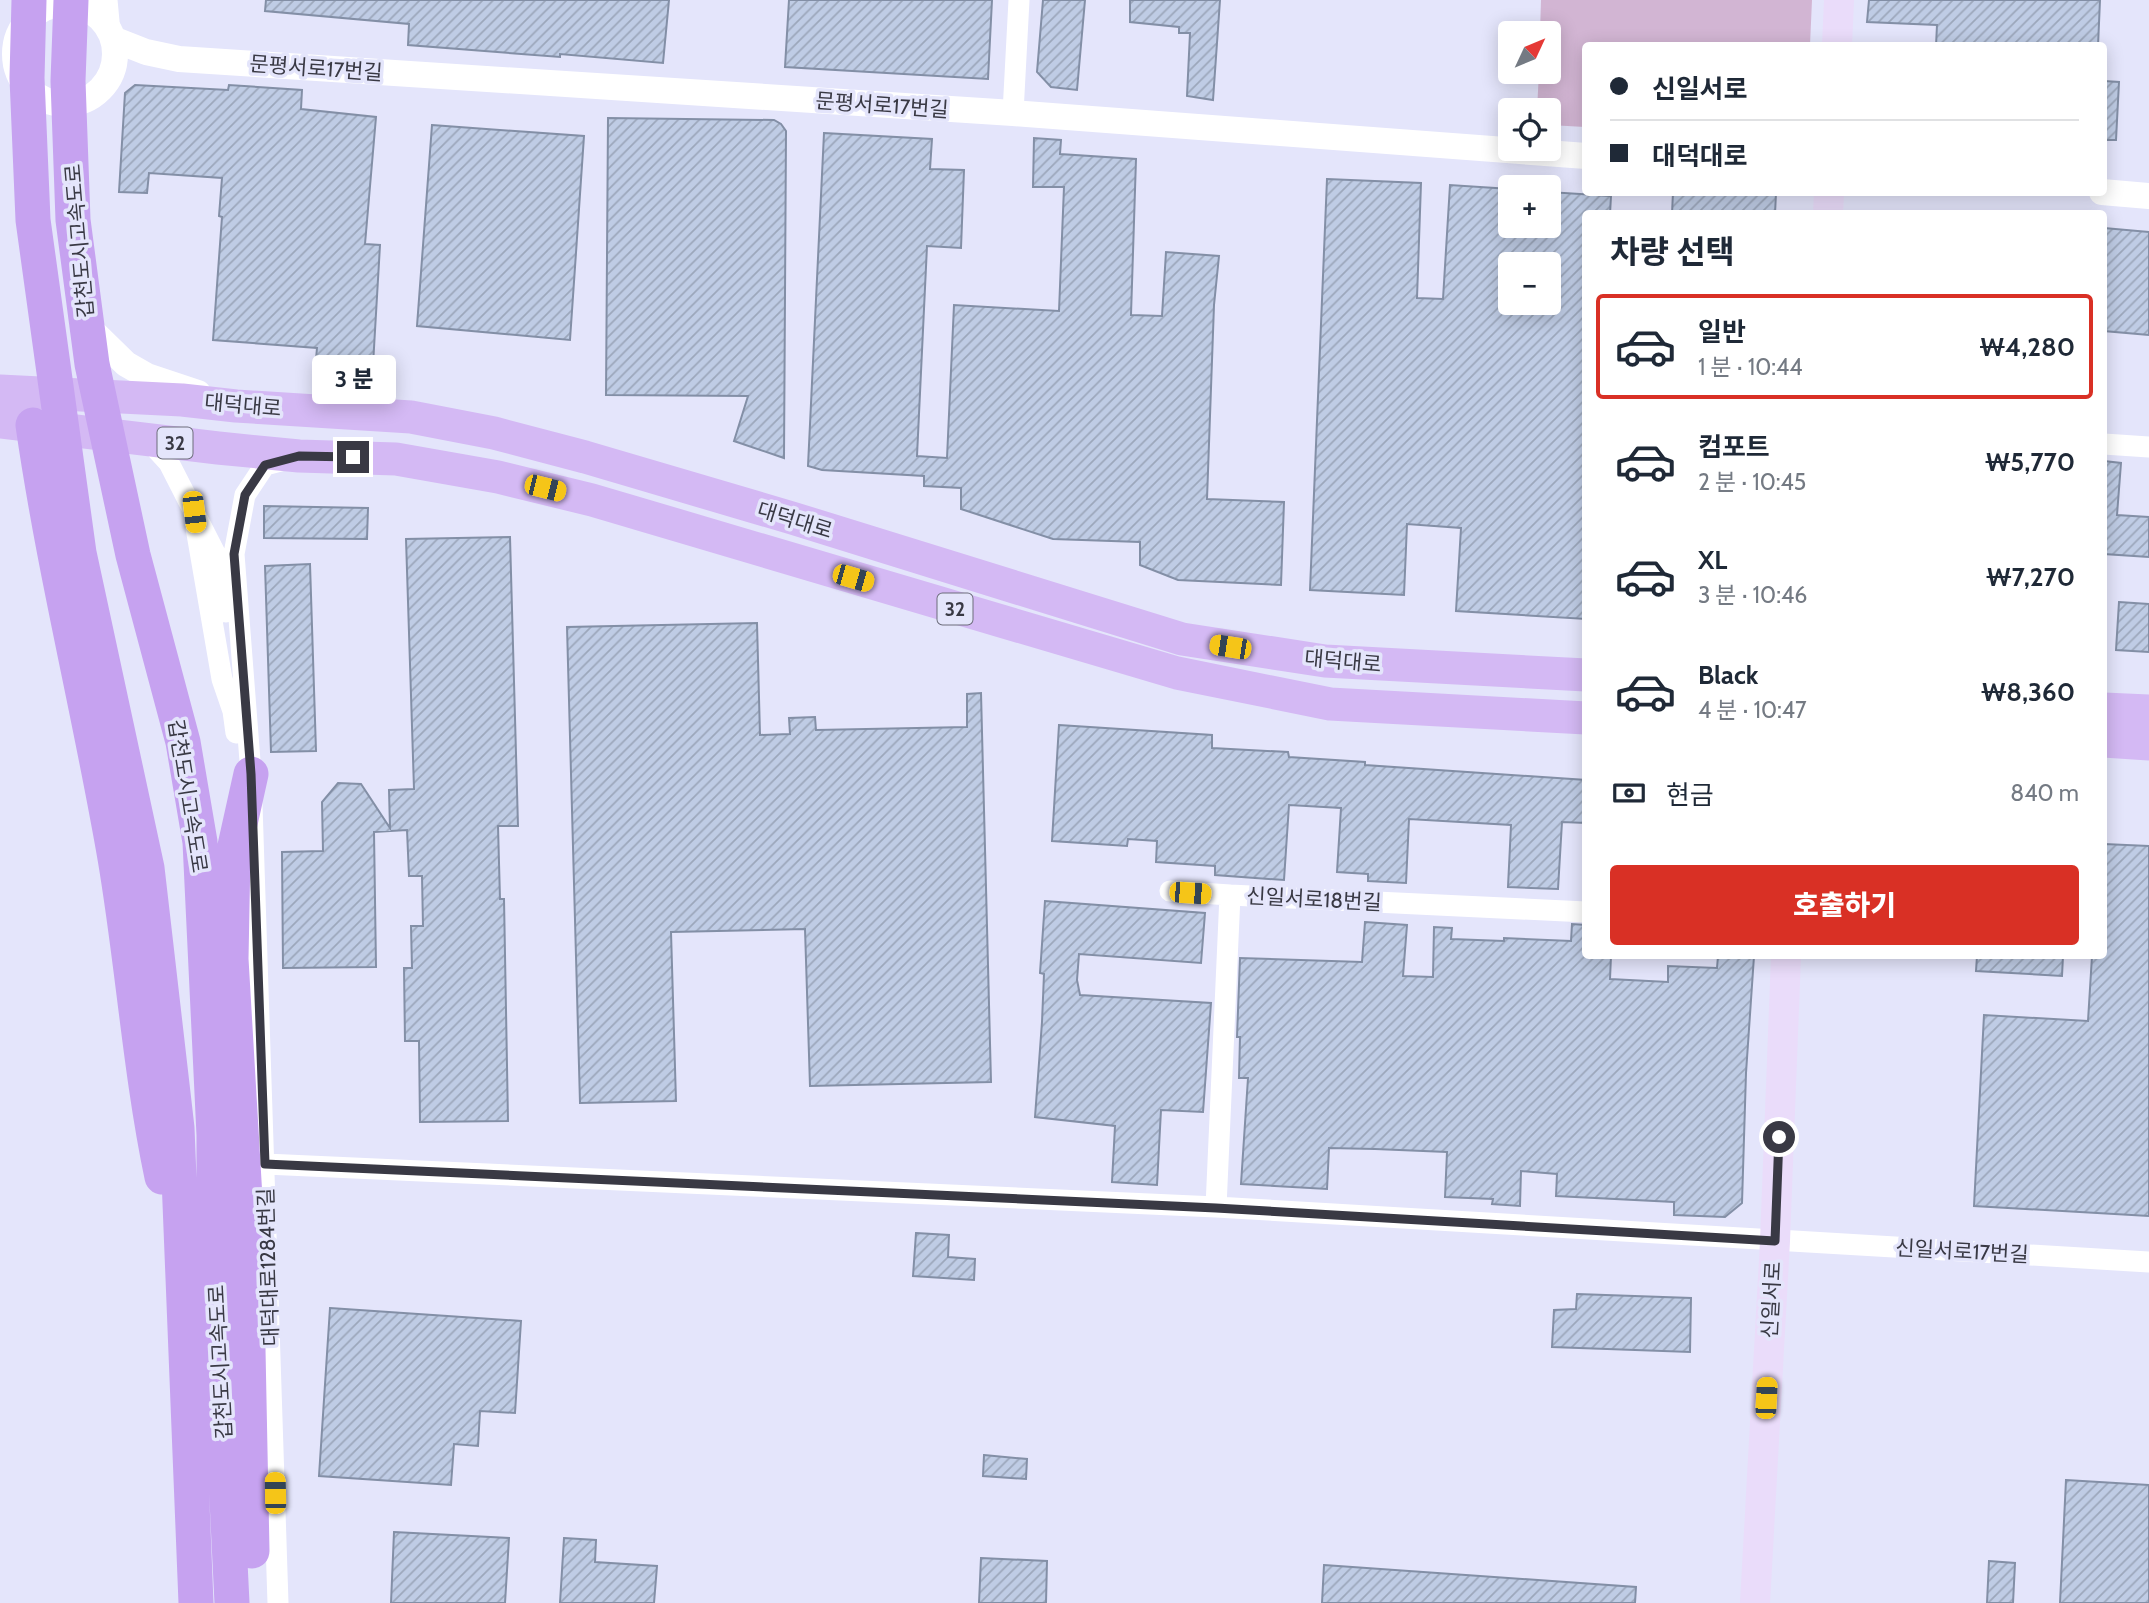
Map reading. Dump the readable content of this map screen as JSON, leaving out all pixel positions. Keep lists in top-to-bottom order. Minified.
{"streets":{"highway":["갑천도시고속도로"],"main road":["대덕대로","32","신일서로"],"street":["문평서로17번길","신일서로18번길","신일서로17번길","대덕대로1284번길"]},"crossings":[["대덕대로","대덕대로1284번길"],["신일서로17번길","신일서로"]],"north":"top right","page":{"map_buttons":["+","−"],"banner":["신일서로","대덕대로"],"heading":"차량 선택","list":[{"name":"일반","note":"1 분 · 10:44","value":"₩4,280"},{"name":"컴포트","note":"2 분 · 10:45","value":"₩5,770"},{"name":"XL","note":"3 분 · 10:46","value":"₩7,270"},{"name":"Black","note":"4 분 · 10:47","value":"₩8,360"}],"bubble":"3 분","pay":["현금","840 m"],"buttons":"호출하기"}}
